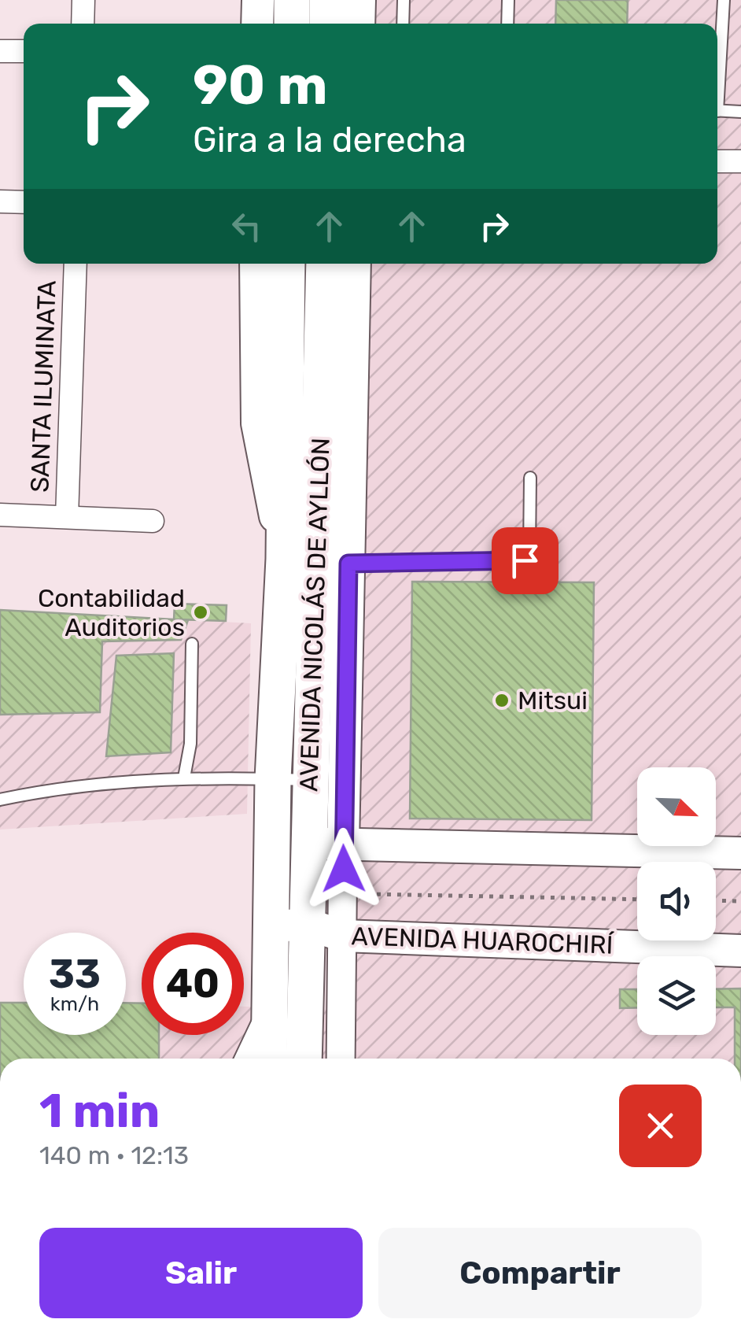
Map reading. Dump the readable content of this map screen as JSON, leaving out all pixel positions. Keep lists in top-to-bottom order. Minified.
{"streets":{"main road":["AVENIDA NICOLÁS DE AYLLÓN","AVENIDA HUAROCHIRÍ"],"street":["SANTA ILUMINATA"]},"crossings":[["AVENIDA NICOLÁS DE AYLLÓN","AVENIDA HUAROCHIRÍ"]],"places":["Contabilidad Auditorios","Mitsui"],"north":"bottom right","page":{"turn":["90 m","Gira a la derecha"],"speed":"33 km/h","limit":"40","heading":["1 min","140 m · 12:13"],"buttons":["Salir","Compartir"]}}
